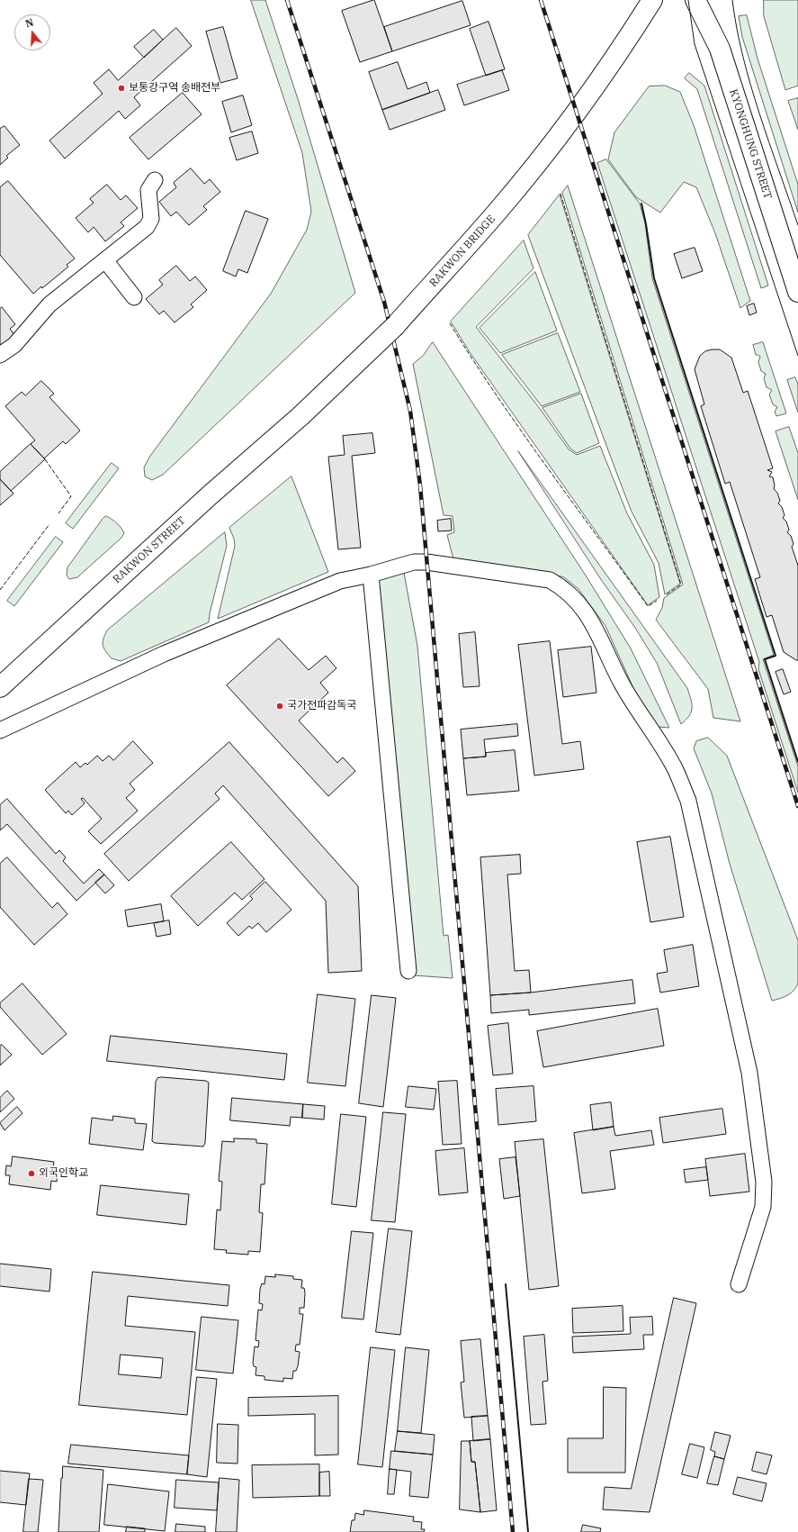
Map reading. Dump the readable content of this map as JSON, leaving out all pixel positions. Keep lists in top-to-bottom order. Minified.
{"streets":{"main road":["KYONGHUNG STREET","RAKWON BRIDGE","RAKWON STREET"]},"crossings":[["RAKWON BRIDGE","RAKWON STREET"]],"places":["보통강구역 송배전부","국가전파감독국","외국인학교"],"north":"top"}
